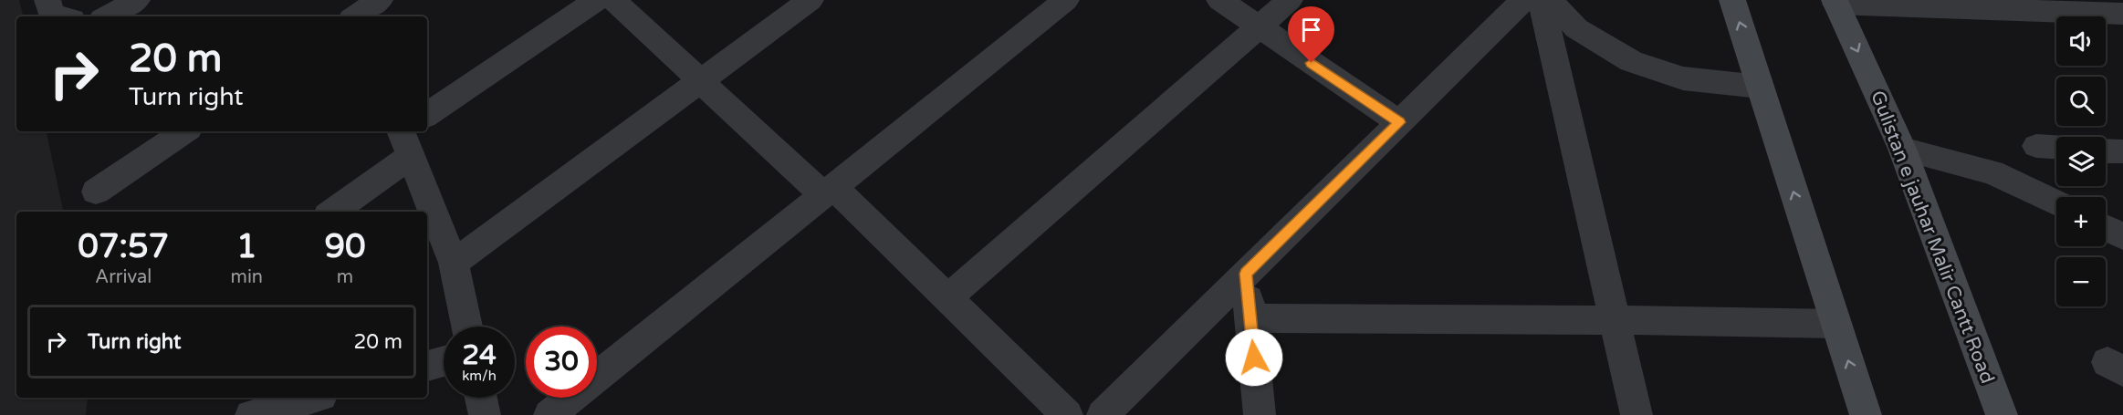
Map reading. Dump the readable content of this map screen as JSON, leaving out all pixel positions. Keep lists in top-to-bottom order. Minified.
{"streets":{"main road":["Gulistan e jauhar Malir Cantt Road"]},"page":{"map_buttons":["+","−"],"turn":["20 m","Turn right"],"eta":["07:57","Arrival","1","min","90","m"],"list":[{"name":"Turn right","value":"20 m"}],"speed":"24 km/h","limit":"30"}}
